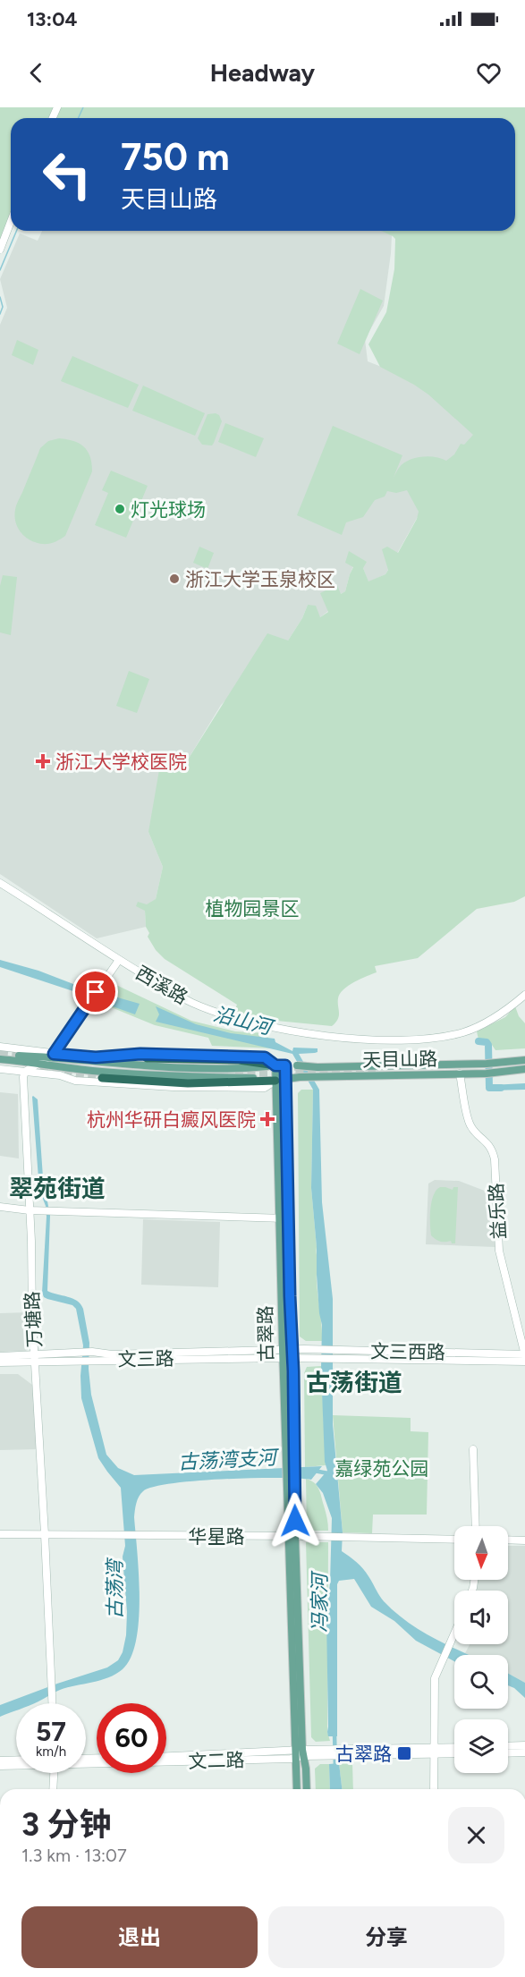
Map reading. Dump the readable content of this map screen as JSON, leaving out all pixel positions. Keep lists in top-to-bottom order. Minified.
{"streets":{"main road":["西溪路","天目山路","益乐路","万塘路","古翠路","文三西路","文三路","华星路","文二路"]},"crossings":[["天目山路","益乐路"],["天目山路","万塘路"],["天目山路","古翠路"],["益乐路","文三西路"],["万塘路","文三路"],["万塘路","华星路"],["古翠路","文三西路"],["古翠路","文三路"],["古翠路","华星路"],["古翠路","文二路"],["文三西路","文三路"]],"districts":["翠苑街道","古荡街道"],"water":["沿山河","古荡湾支河","古荡湾","冯家河"],"parks":["植物园景区","嘉绿苑公园"],"places":{"other":["灯光球场","浙江大学玉泉校区"],"health":["浙江大学校医院","杭州华研白癜风医院"],"transit":["古翠路"]},"north":"bottom","page":{"status":"13:04","header":"Headway","turn":["750 m","天目山路"],"speed":"57 km/h","limit":"60","heading":["3 分钟","1.3 km · 13:07"],"buttons":["退出","分享"]}}
